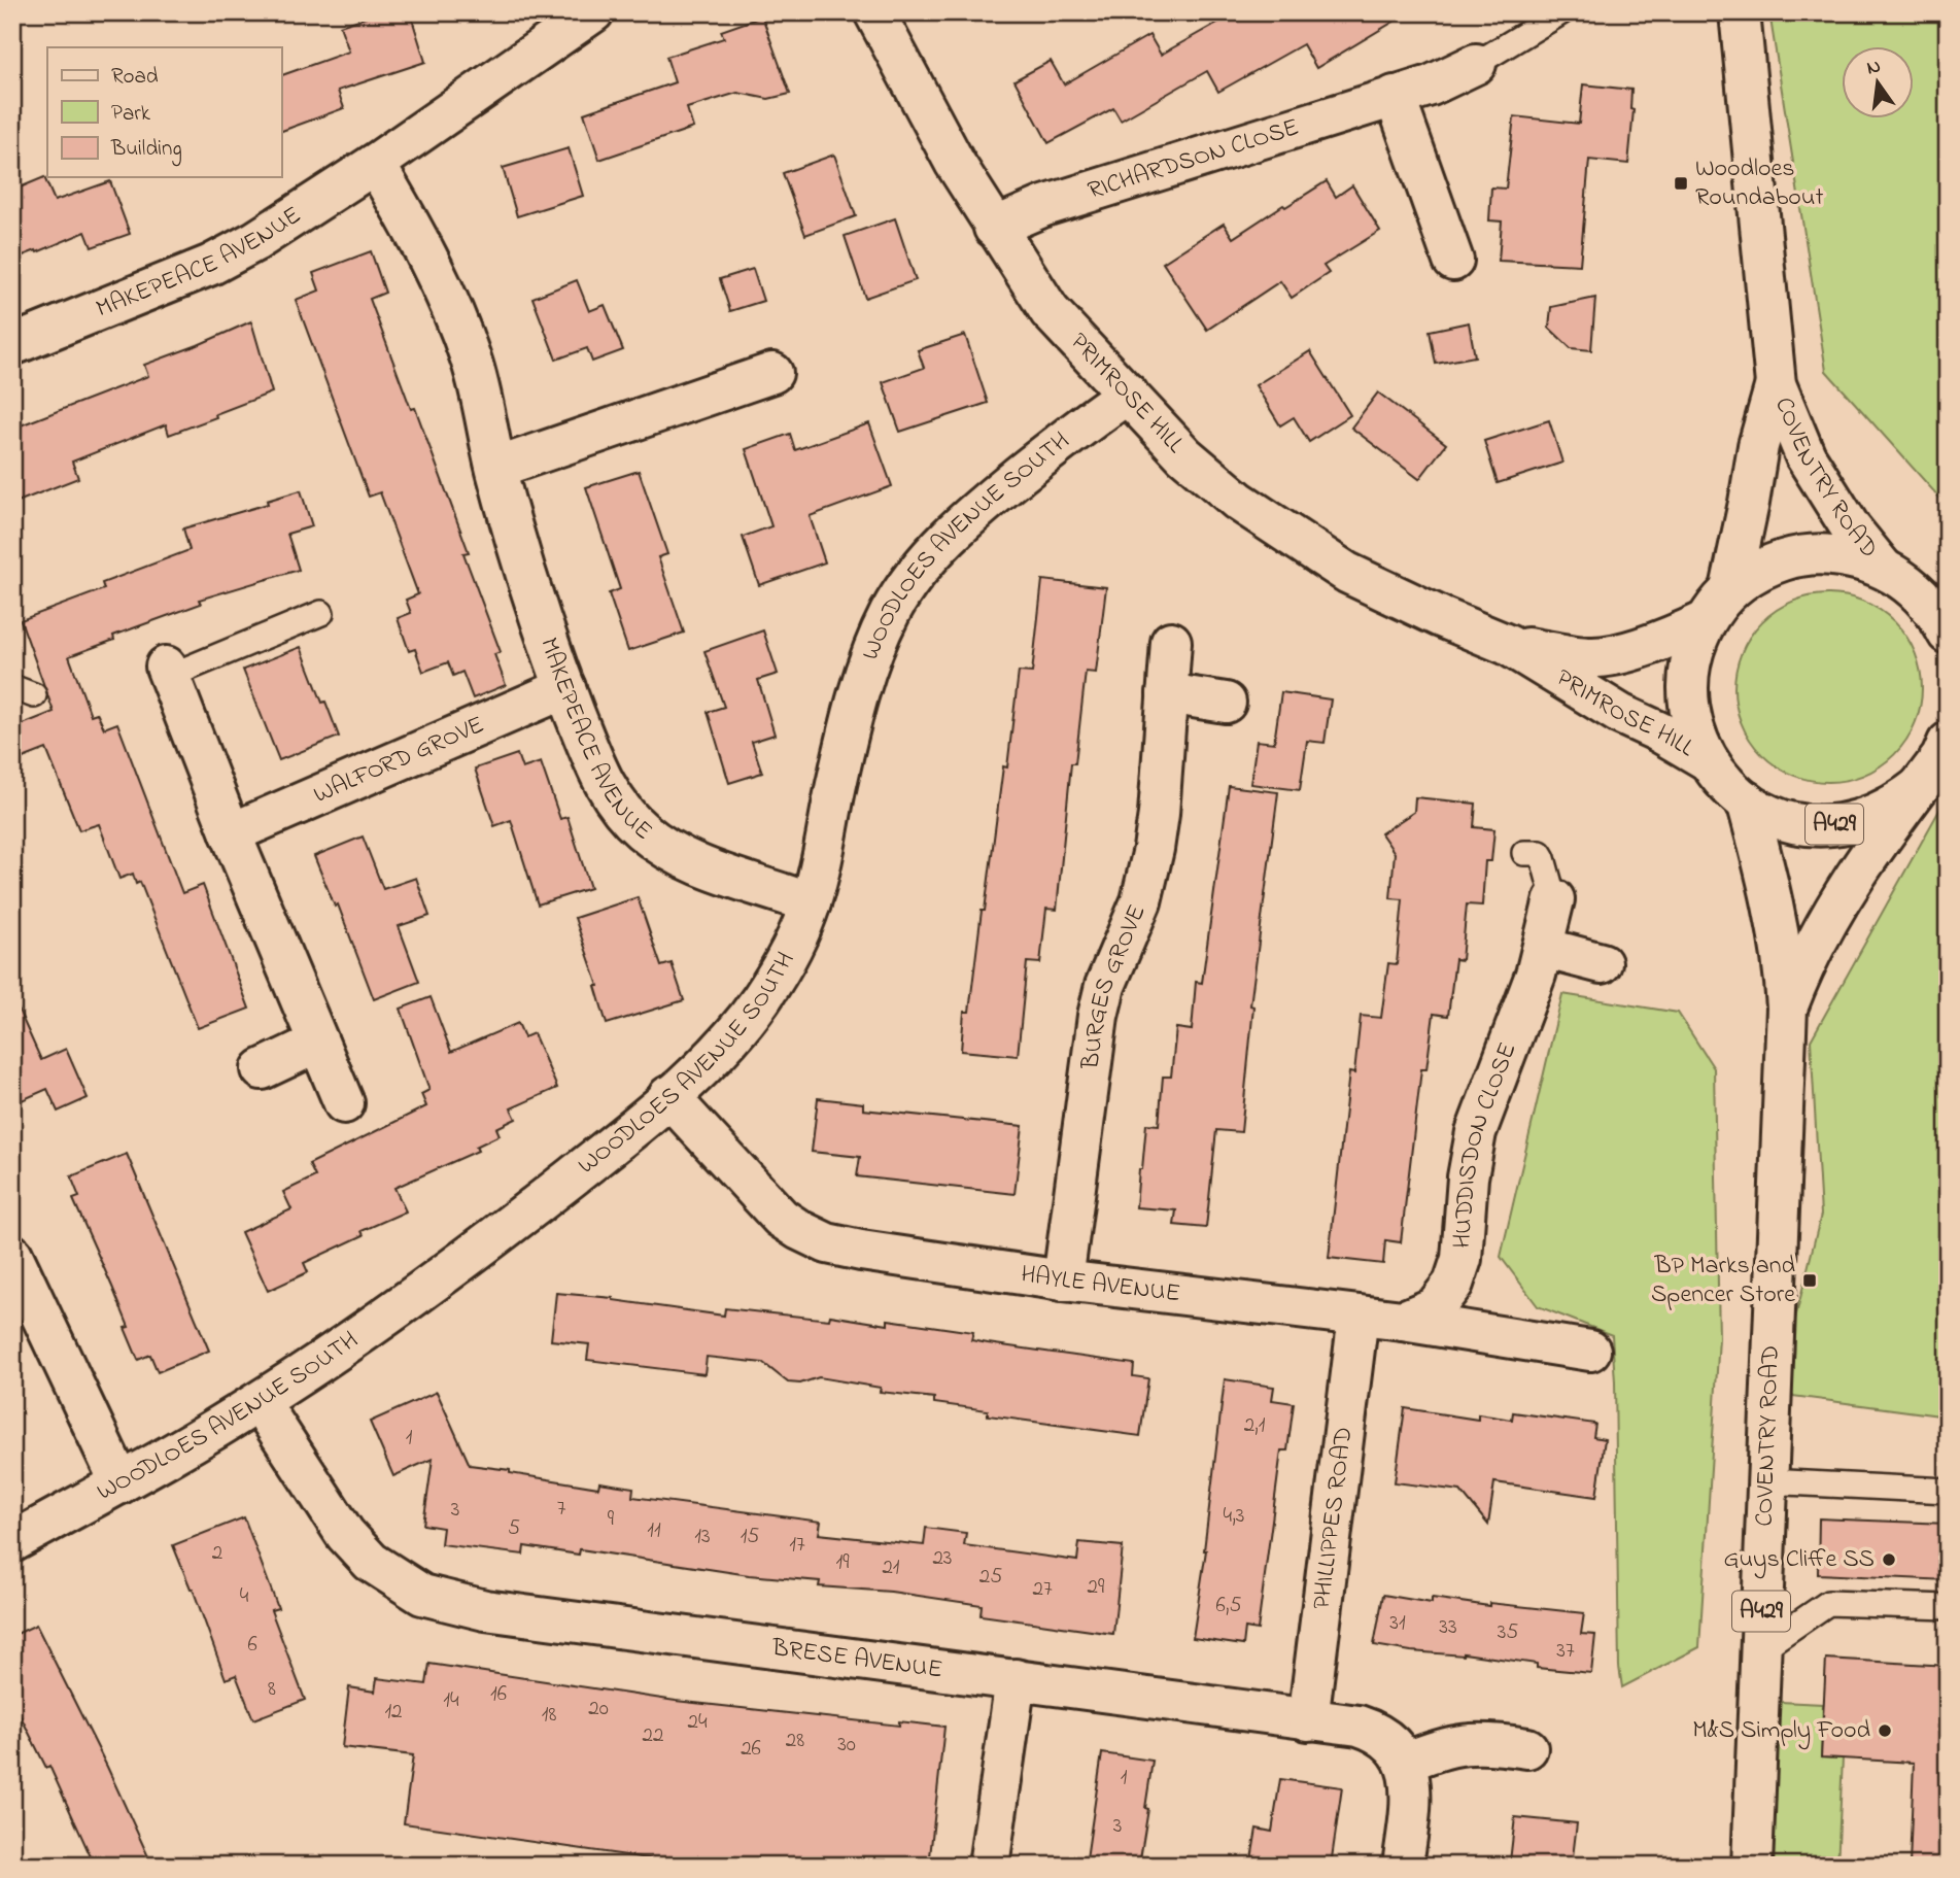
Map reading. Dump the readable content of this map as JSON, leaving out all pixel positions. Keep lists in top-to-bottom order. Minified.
{"streets":{"street":["RICHARDSON CLOSE","MAKEPEACE AVENUE","PRIMROSE HILL","COVENTRY ROAD","WOODLOES AVENUE SOUTH","WALFORD GROVE","A429","BURGES GROVE","HUDDISDON CLOSE","HAYLE AVENUE","PHILLIPPES ROAD","BRESE AVENUE"]},"crossings":[["RICHARDSON CLOSE","PRIMROSE HILL"],["MAKEPEACE AVENUE","WOODLOES AVENUE SOUTH"],["MAKEPEACE AVENUE","WALFORD GROVE"],["PRIMROSE HILL","COVENTRY ROAD"],["PRIMROSE HILL","WOODLOES AVENUE SOUTH"],["WOODLOES AVENUE SOUTH","HAYLE AVENUE"],["WOODLOES AVENUE SOUTH","BRESE AVENUE"],["BURGES GROVE","HAYLE AVENUE"],["HUDDISDON CLOSE","HAYLE AVENUE"],["HAYLE AVENUE","PHILLIPPES ROAD"],["PHILLIPPES ROAD","BRESE AVENUE"]],"places":{"transit":["Woodloes Roundabout","BP Marks and Spencer Store"],"other":["Guys Cliffe SS","M&S Simply Food"]},"house_numbers":["2,1","1","7","3","4,3","9","5","11","13","15","17","2","23","19","21","25","29","27","4","6,5","31","33","35","6","37","8","16","14","20","12","18","24","22","28","30","26","1","3"],"legend":["Road","Park","Building"],"north":"top"}
